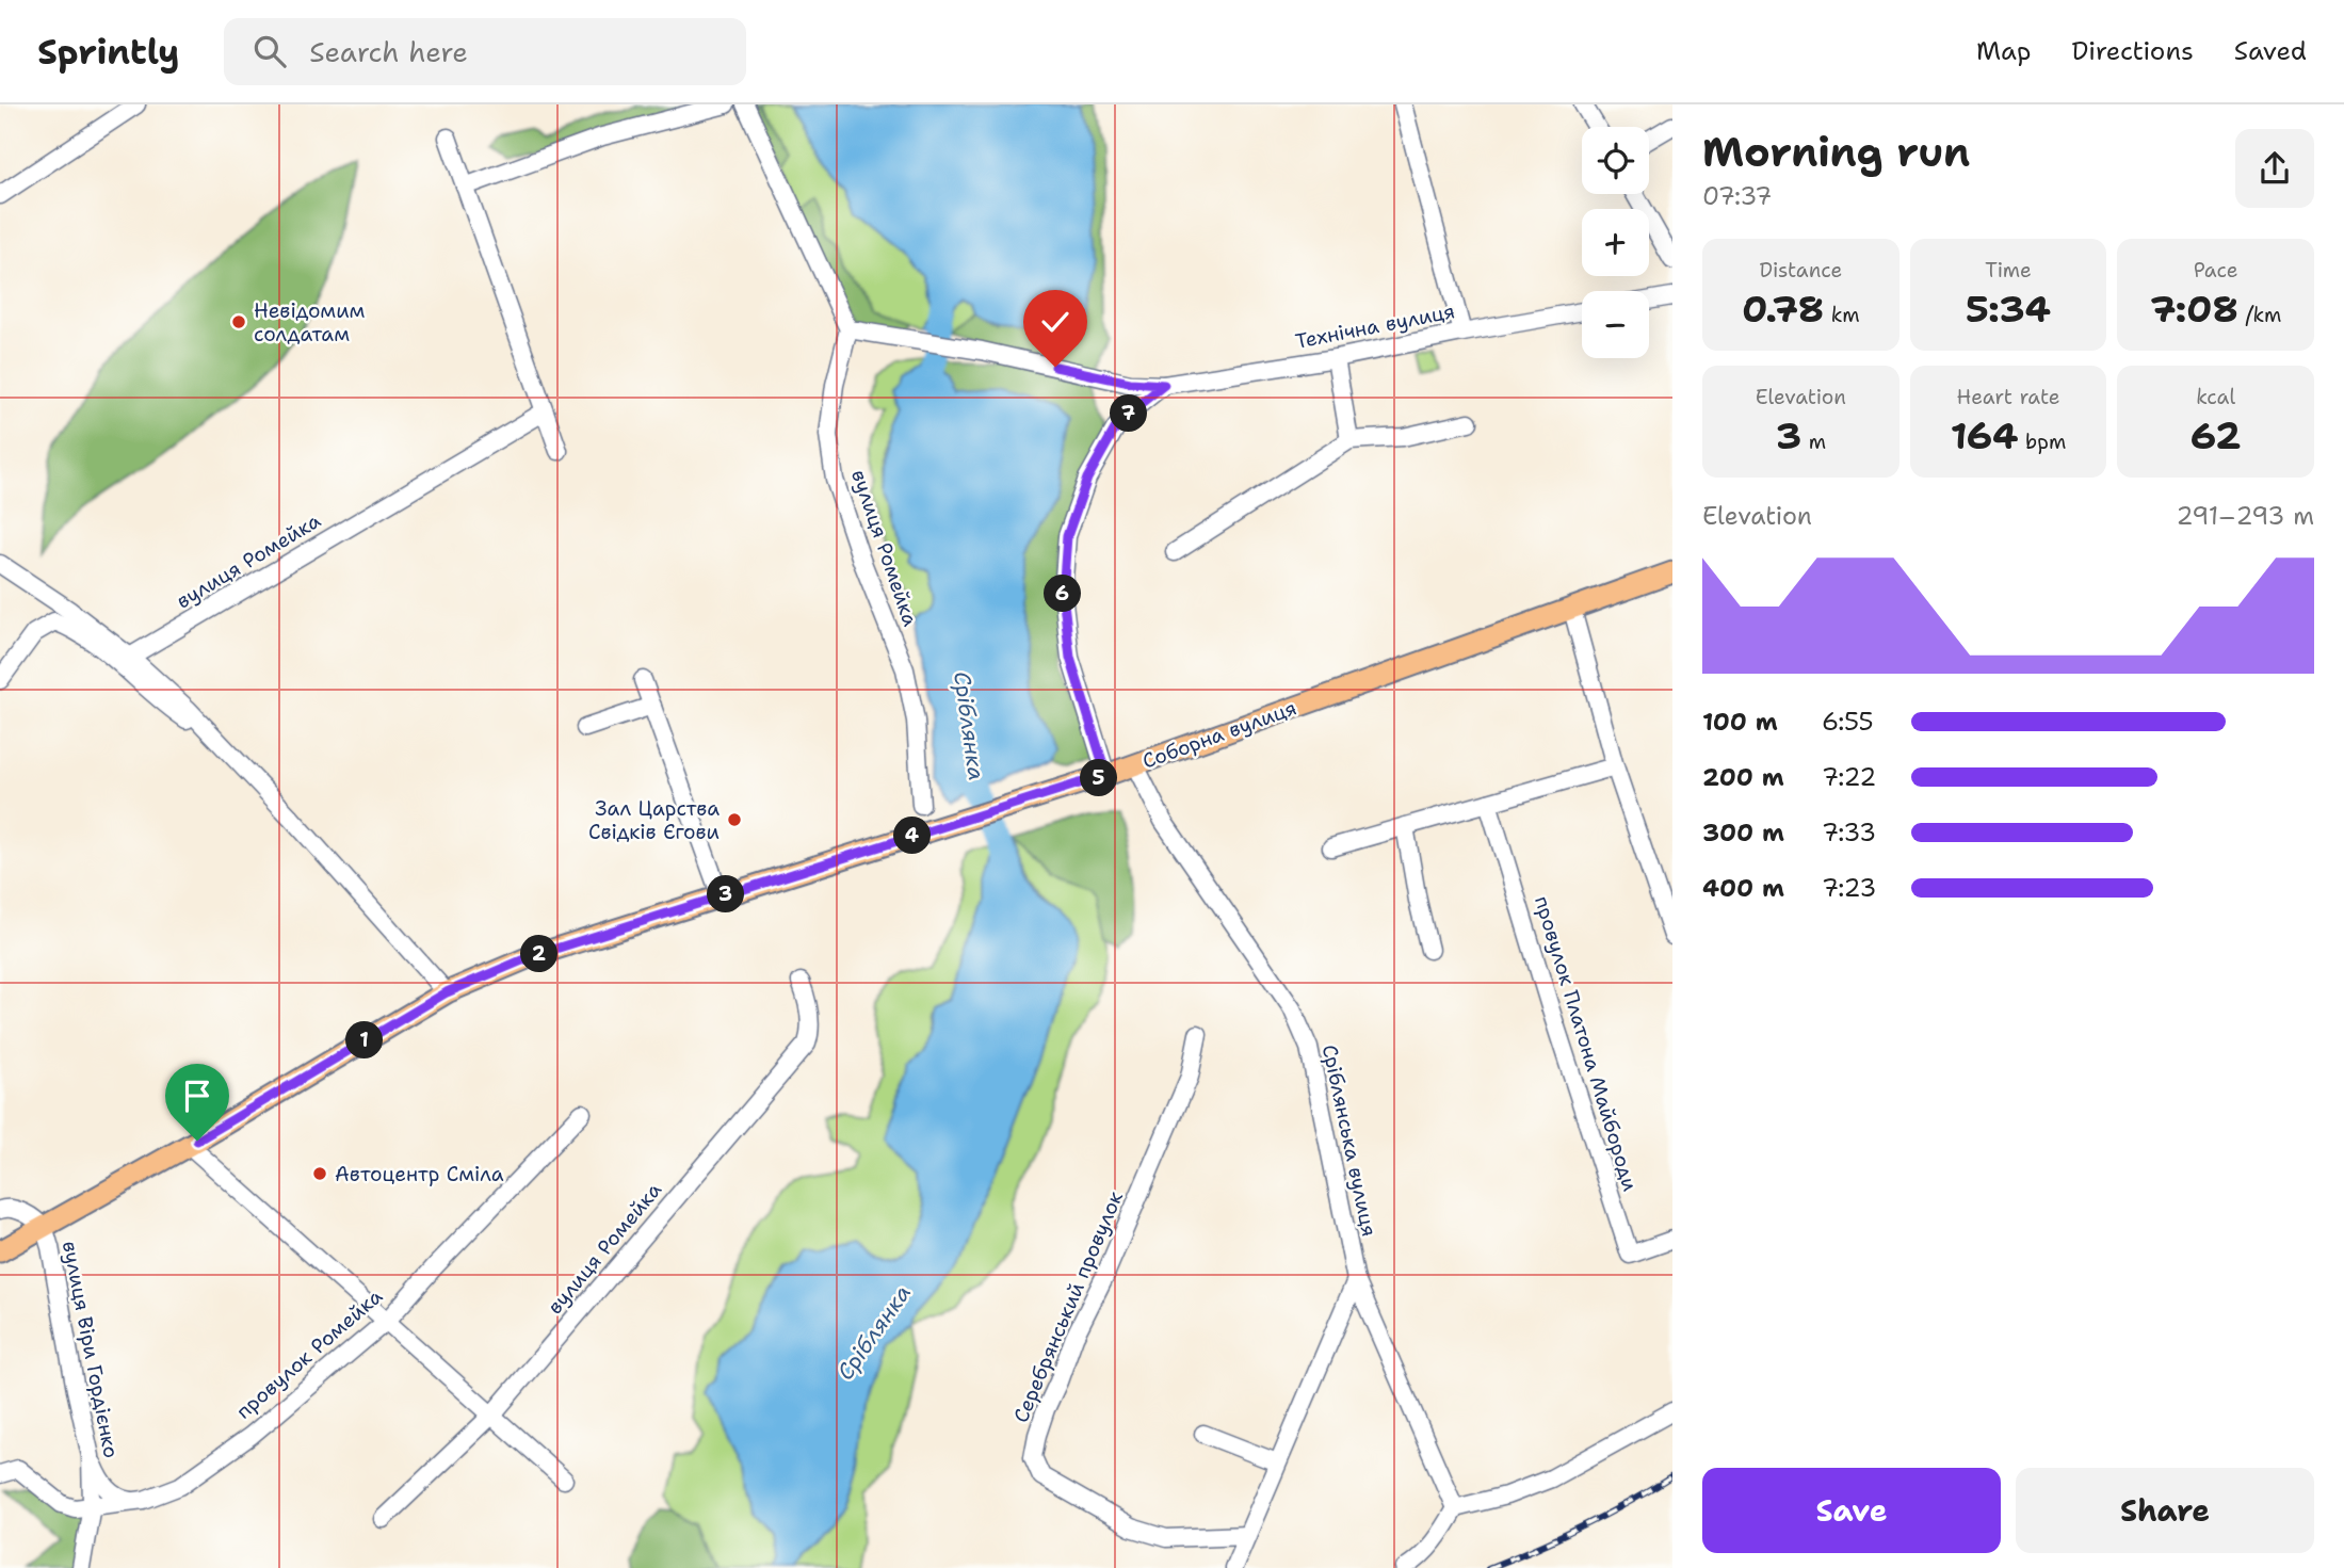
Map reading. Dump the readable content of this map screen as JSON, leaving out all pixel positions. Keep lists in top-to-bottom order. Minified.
{"streets":{"main road":["Соборна вулиця"],"street":["Технічна вулиця","вулиця Ромейка","провулок Платона Майбороди","Сріблянська вулиця","Серебрянський провулок","вулиця Віри Гордієнко","провулок Ромейка"]},"crossings":[["Технічна вулиця","вулиця Ромейка"],["Технічна вулиця","Соборна вулиця"],["Соборна вулиця","Сріблянська вулиця"],["Соборна вулиця","вулиця Віри Гордієнко"],["вулиця Віри Гордієнко","провулок Ромейка"]],"water":["Сріблянка"],"places":["Невідомим солдатам","Зал Царства Свідків Єгови","Автоцентр Сміла"],"page":{"header":"Sprintly","search":"Search here","nav":["Map","Directions","Saved"],"heading":["Morning run","07:37"],"map_buttons":["+","−"],"stats":[["Distance","0.78 km"],["Time","5:34"],["Pace","7:08 /km"],["Elevation","3 m"],["Heart rate","164 bpm"],["kcal","62"]],"pins":["7","6","5","4","3","2","1"],"chart":["Elevation","291–293 m"],"list":[{"name":"100 m","note":"6:55"},{"name":"200 m","note":"7:22"},{"name":"300 m","note":"7:33"},{"name":"400 m","note":"7:23"}],"buttons":["Save","Share"]}}
